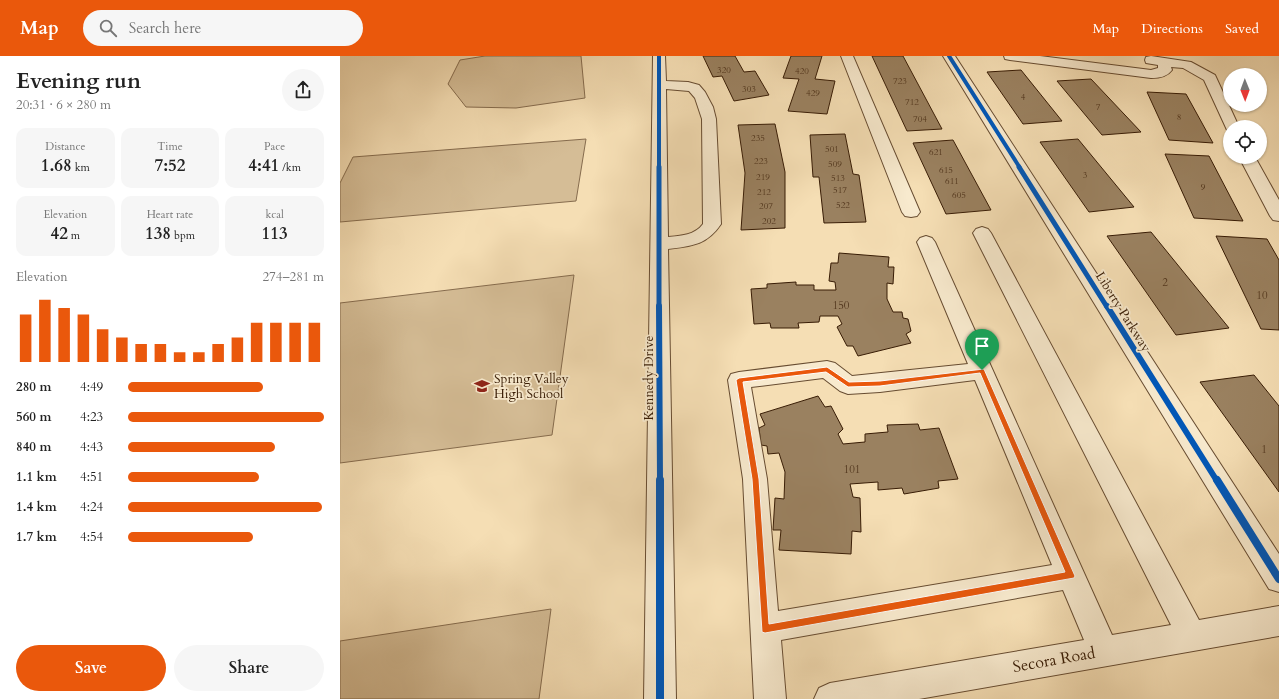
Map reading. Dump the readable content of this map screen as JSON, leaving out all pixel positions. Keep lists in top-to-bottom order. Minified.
{"streets":{"street":["Liberty Parkway","Kennedy Drive","Secora Road"]},"places":{"school or university":["Spring Valley High School"]},"house_numbers":["320","420","723","303","429","4","712","7","8","704","235","501","621","223","509","615","3","219","513","611","9","517","212","605","522","207","202","2","10","150","1","101"],"north":"bottom","page":{"header":"Map","search":"Search here","nav":["Map","Directions","Saved"],"heading":["Evening run","20:31 · 6 × 280 m"],"stats":[["Distance","1.68 km"],["Time","7:52"],["Pace","4:41 /km"],["Elevation","42 m"],["Heart rate","138 bpm"],["kcal","113"]],"chart":["Elevation","274–281 m"],"list":[{"name":"280 m","note":"4:49"},{"name":"560 m","note":"4:23"},{"name":"840 m","note":"4:43"},{"name":"1.1 km","note":"4:51"},{"name":"1.4 km","note":"4:24"},{"name":"1.7 km","note":"4:54"}],"buttons":["Save","Share"]}}
